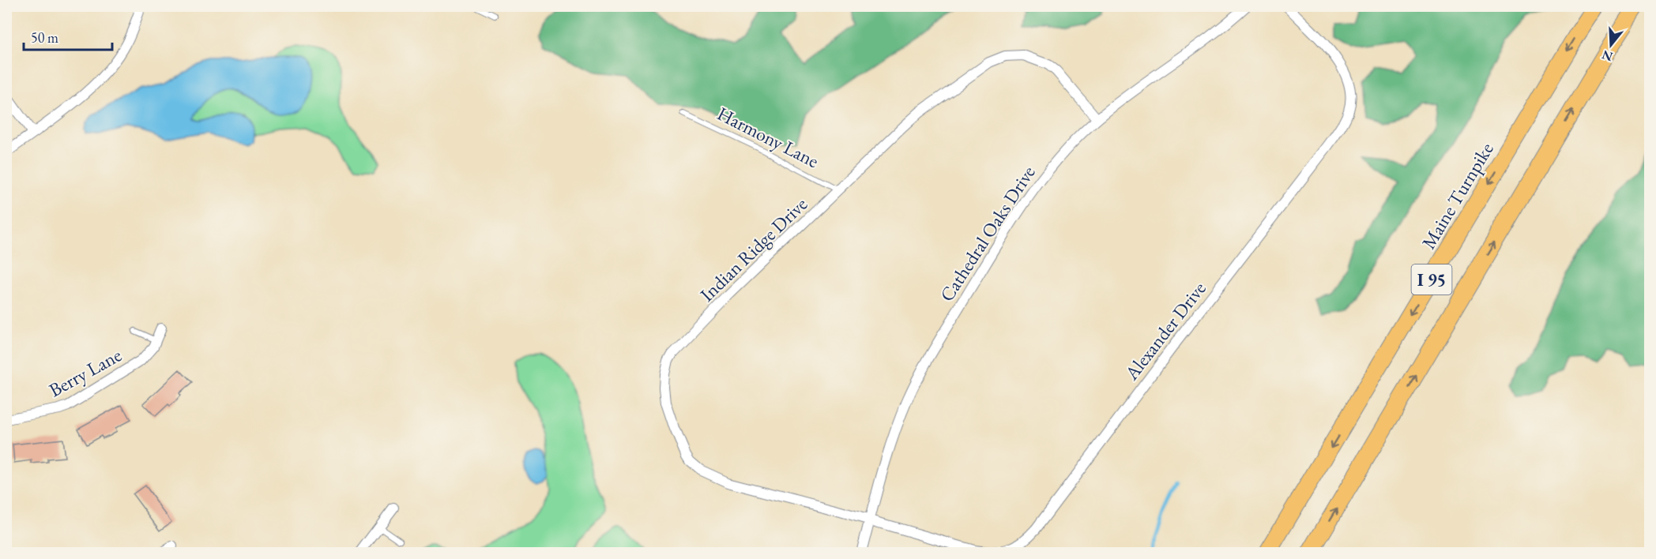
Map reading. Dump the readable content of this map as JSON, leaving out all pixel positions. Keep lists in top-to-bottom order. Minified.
{"streets":{"highway":["Maine Turnpike","I 95"],"street":["Cathedral Oaks Drive","Indian Ridge Drive","Alexander Drive","Berry Lane"],"lane":["Harmony Lane"]},"crossings":[["Harmony Lane","Indian Ridge Drive"],["Cathedral Oaks Drive","Indian Ridge Drive"],["Cathedral Oaks Drive","Alexander Drive"],["Indian Ridge Drive","Alexander Drive"]],"scale_bar":"50 m","north":"bottom"}
